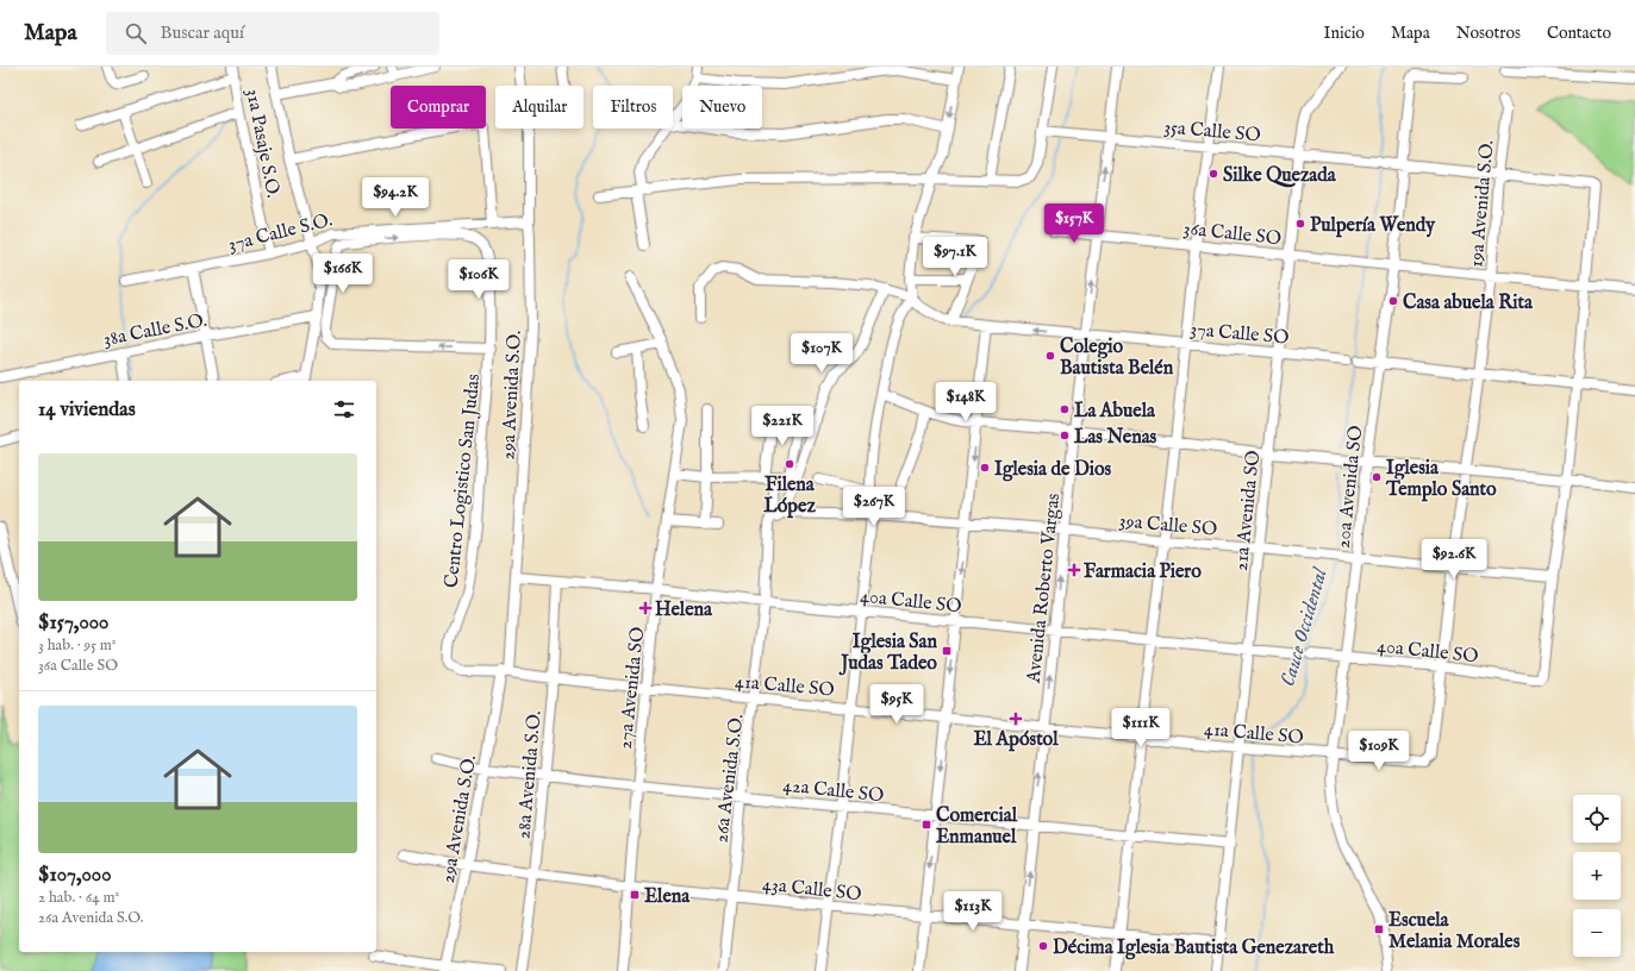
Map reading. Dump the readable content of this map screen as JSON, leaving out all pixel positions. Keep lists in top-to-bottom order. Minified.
{"streets":{"street":["35a Calle SO","31a Pasaje S.O.","19a Avenida S.O.","37a Calle S.O.","36a Calle SO","38a Calle S.O.","37a Calle SO","29a Avenida S.O.","Centro Logistico San Judas","20a Avenida SO","21a Avenida SO","39a Calle SO","Avenida Roberto Vargas","40a Calle SO","41a Calle SO","27a Avenida SO","28a Avenida S.O.","26a Avenida S.O.","42a Calle SO","43a Calle SO"]},"crossings":[["35a Calle SO","20a Avenida SO"],["35a Calle SO","21a Avenida SO"],["35a Calle SO","Avenida Roberto Vargas"],["31a Pasaje S.O.","37a Calle S.O."],["19a Avenida S.O.","36a Calle SO"],["19a Avenida S.O.","39a Calle SO"],["19a Avenida S.O.","40a Calle SO"],["19a Avenida S.O.","41a Calle SO"],["37a Calle S.O.","29a Avenida S.O."],["36a Calle SO","20a Avenida SO"],["36a Calle SO","21a Avenida SO"],["36a Calle SO","Avenida Roberto Vargas"],["37a Calle SO","21a Avenida SO"],["37a Calle SO","Avenida Roberto Vargas"],["29a Avenida S.O.","40a Calle SO"],["29a Avenida S.O.","41a Calle SO"],["29a Avenida S.O.","42a Calle SO"],["29a Avenida S.O.","43a Calle SO"],["Centro Logistico San Judas","41a Calle SO"],["20a Avenida SO","39a Calle SO"],["20a Avenida SO","40a Calle SO"],["20a Avenida SO","41a Calle SO"],["21a Avenida SO","39a Calle SO"],["21a Avenida SO","40a Calle SO"],["21a Avenida SO","41a Calle SO"],["21a Avenida SO","42a Calle SO"],["21a Avenida SO","43a Calle SO"],["39a Calle SO","Avenida Roberto Vargas"],["39a Calle SO","40a Calle SO"],["Avenida Roberto Vargas","40a Calle SO"],["Avenida Roberto Vargas","41a Calle SO"],["Avenida Roberto Vargas","42a Calle SO"],["Avenida Roberto Vargas","43a Calle SO"],["40a Calle SO","27a Avenida SO"],["40a Calle SO","28a Avenida S.O."],["40a Calle SO","26a Avenida S.O."],["41a Calle SO","27a Avenida SO"],["41a Calle SO","28a Avenida S.O."],["41a Calle SO","26a Avenida S.O."],["27a Avenida SO","42a Calle SO"],["27a Avenida SO","43a Calle SO"],["28a Avenida S.O.","42a Calle SO"],["28a Avenida S.O.","43a Calle SO"],["26a Avenida S.O.","42a Calle SO"],["26a Avenida S.O.","43a Calle SO"]],"one_way":["Avenida Roberto Vargas"],"water":["Cauce Occidental"],"places":{"other":["Silke Quezada","Pulpería Wendy","Casa abuela Rita","Colegio Bautista Belén","La Abuela","Las Nenas","Filena López","Iglesia de Dios","Iglesia Templo Santo","Décima Iglesia Bautista Genezareth"],"health":["Farmacia Piero","Helena","El Apóstol"],"transit":["Iglesia San Judas Tadeo","Comercial Enmanuel","Elena","Escuela Melania Morales"]},"page":{"header":"Mapa","search":"Buscar aquí","nav":["Inicio","Mapa","Nosotros","Contacto"],"chip":["Comprar","Alquilar","Filtros","Nuevo"],"price":["$94.2K","$157K","$97.1K","$166K","$106K","$107K","$148K","$221K","$267K","$92.6K","$95K","$111K","$109K","$113K"],"heading":"14 viviendas","list":[{"name":"$157,000","note":"3 hab. · 95 m² · 36a Calle SO"},{"name":"$107,000","note":"2 hab. · 64 m² · 26a Avenida S.O."}],"map_buttons":["+","−"]}}
